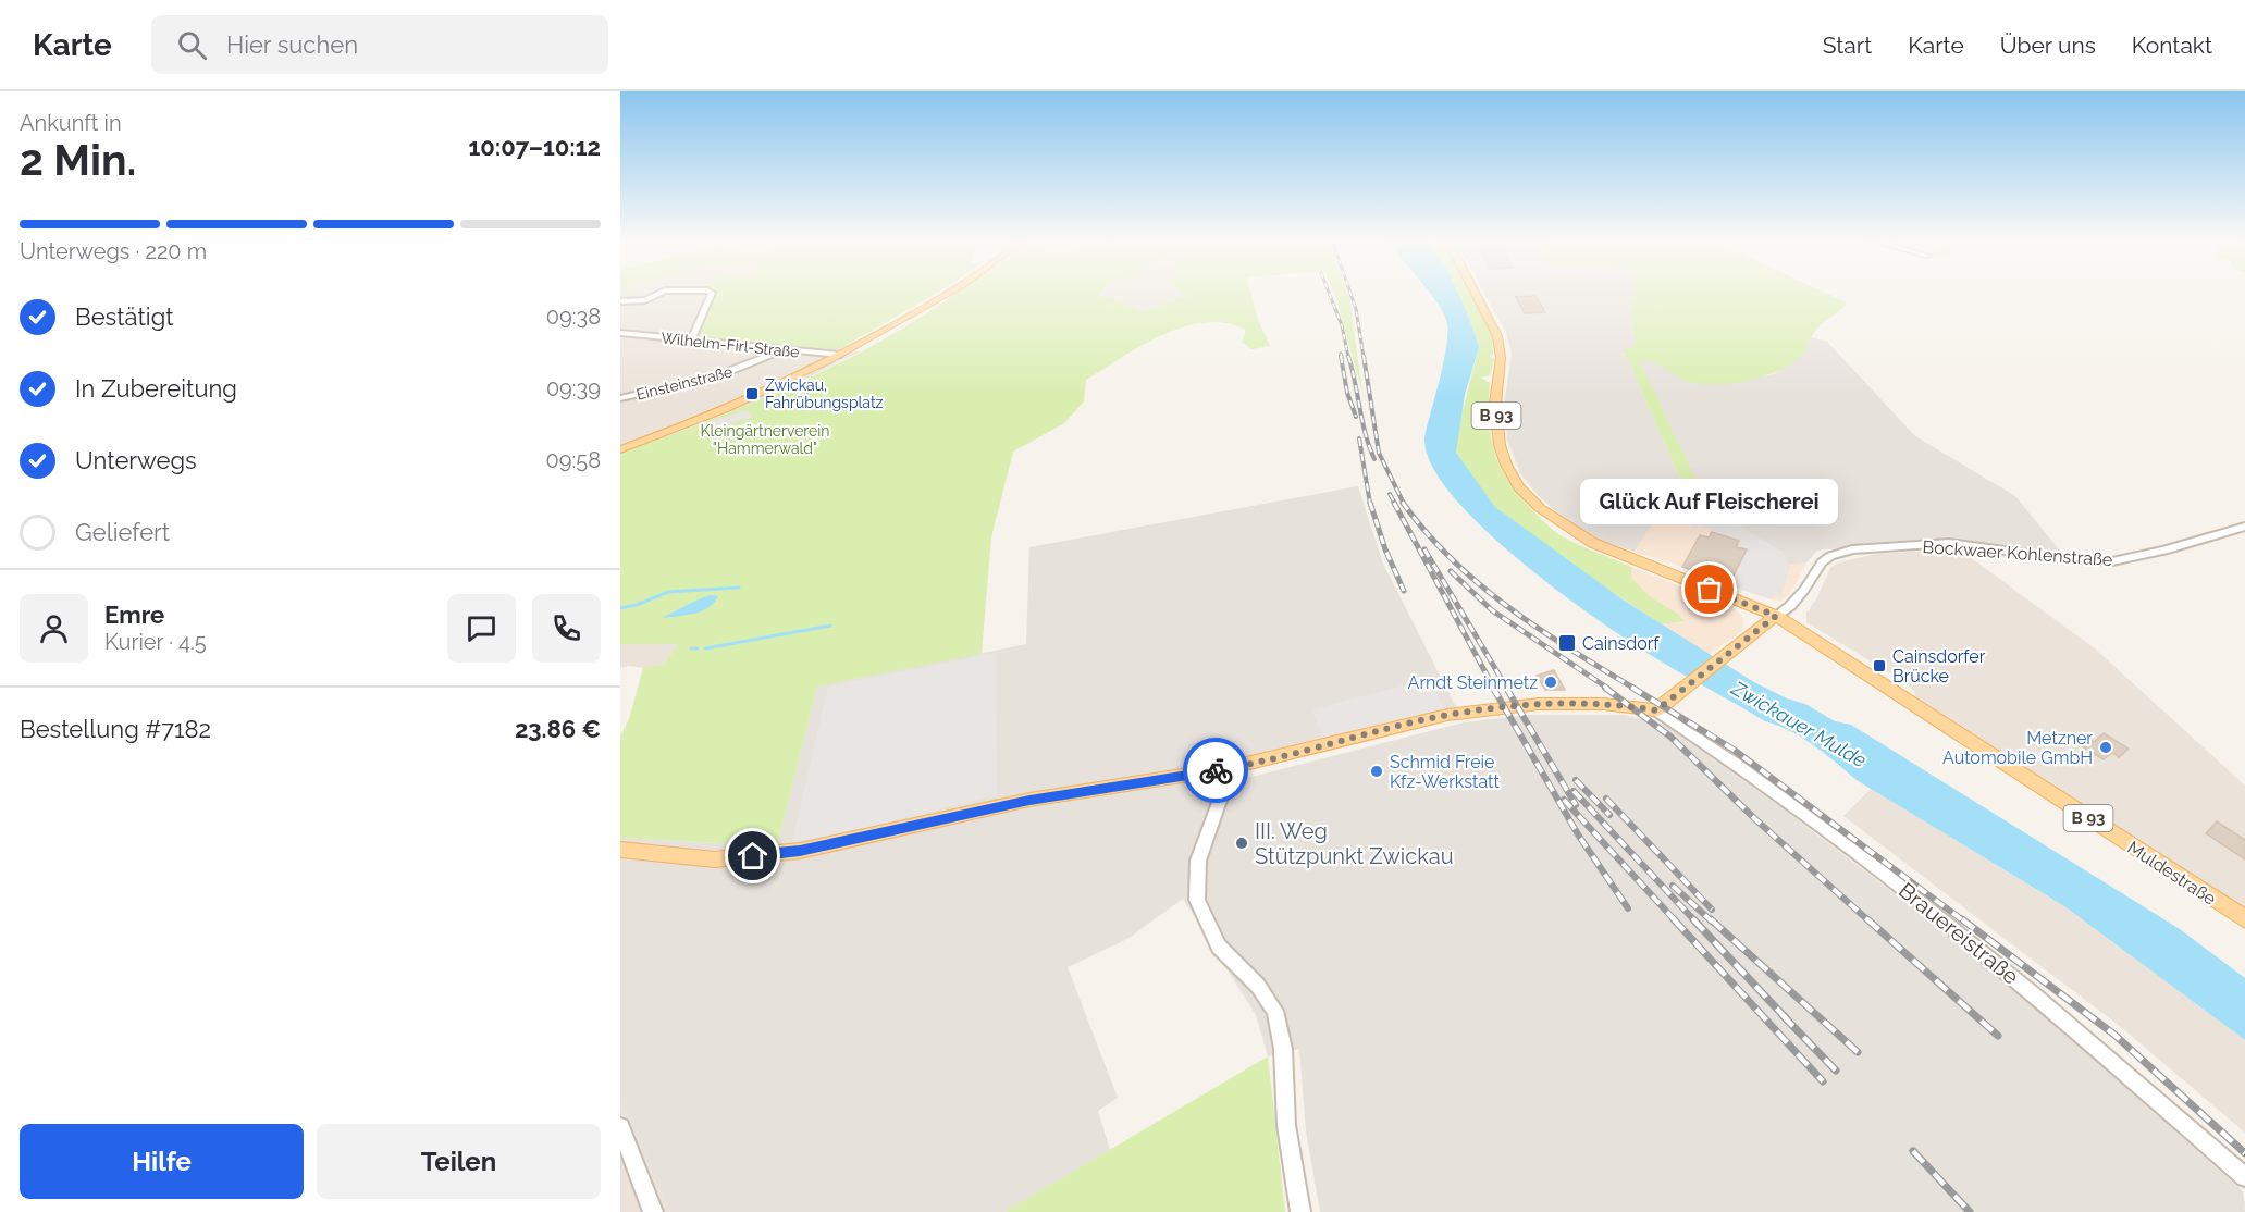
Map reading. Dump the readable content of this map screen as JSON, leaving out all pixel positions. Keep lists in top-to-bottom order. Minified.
{"streets":{"main road":["B 93","Muldestraße"],"street":["Wilhelm-Firl-Straße","Einsteinstraße","Bockwaer Kohlenstraße","Brauereistraße"]},"crossings":[["Wilhelm-Firl-Straße","Einsteinstraße"],["Bockwaer Kohlenstraße","Muldestraße"]],"water":["Zwickauer Mulde"],"parks":["Kleingärtnerverein \"Hammerwald\""],"places":{"transit":["Zwickau, Fahrübungsplatz","Cainsdorf","Cainsdorfer Brücke"],"other":["Glück Auf Fleischerei","Arndt Steinmetz","Metzner Automobile GmbH","Schmid Freie Kfz-Werkstatt","III. Weg Stützpunkt Zwickau"]},"page":{"header":"Karte","search":"Hier suchen","nav":["Start","Karte","Über uns","Kontakt"],"heading":["2 Min.","Ankunft in","10:07–10:12"],"panel":["Emre","Kurier · 4.5","Bestellung #7182","23.86 €"],"bar":"Unterwegs · 220 m","list":[["Bestätigt","09:38"],["In Zubereitung","09:39"],["Unterwegs","09:58"],"Geliefert"],"bubble":"Glück Auf Fleischerei","buttons":["Hilfe","Teilen"]}}
